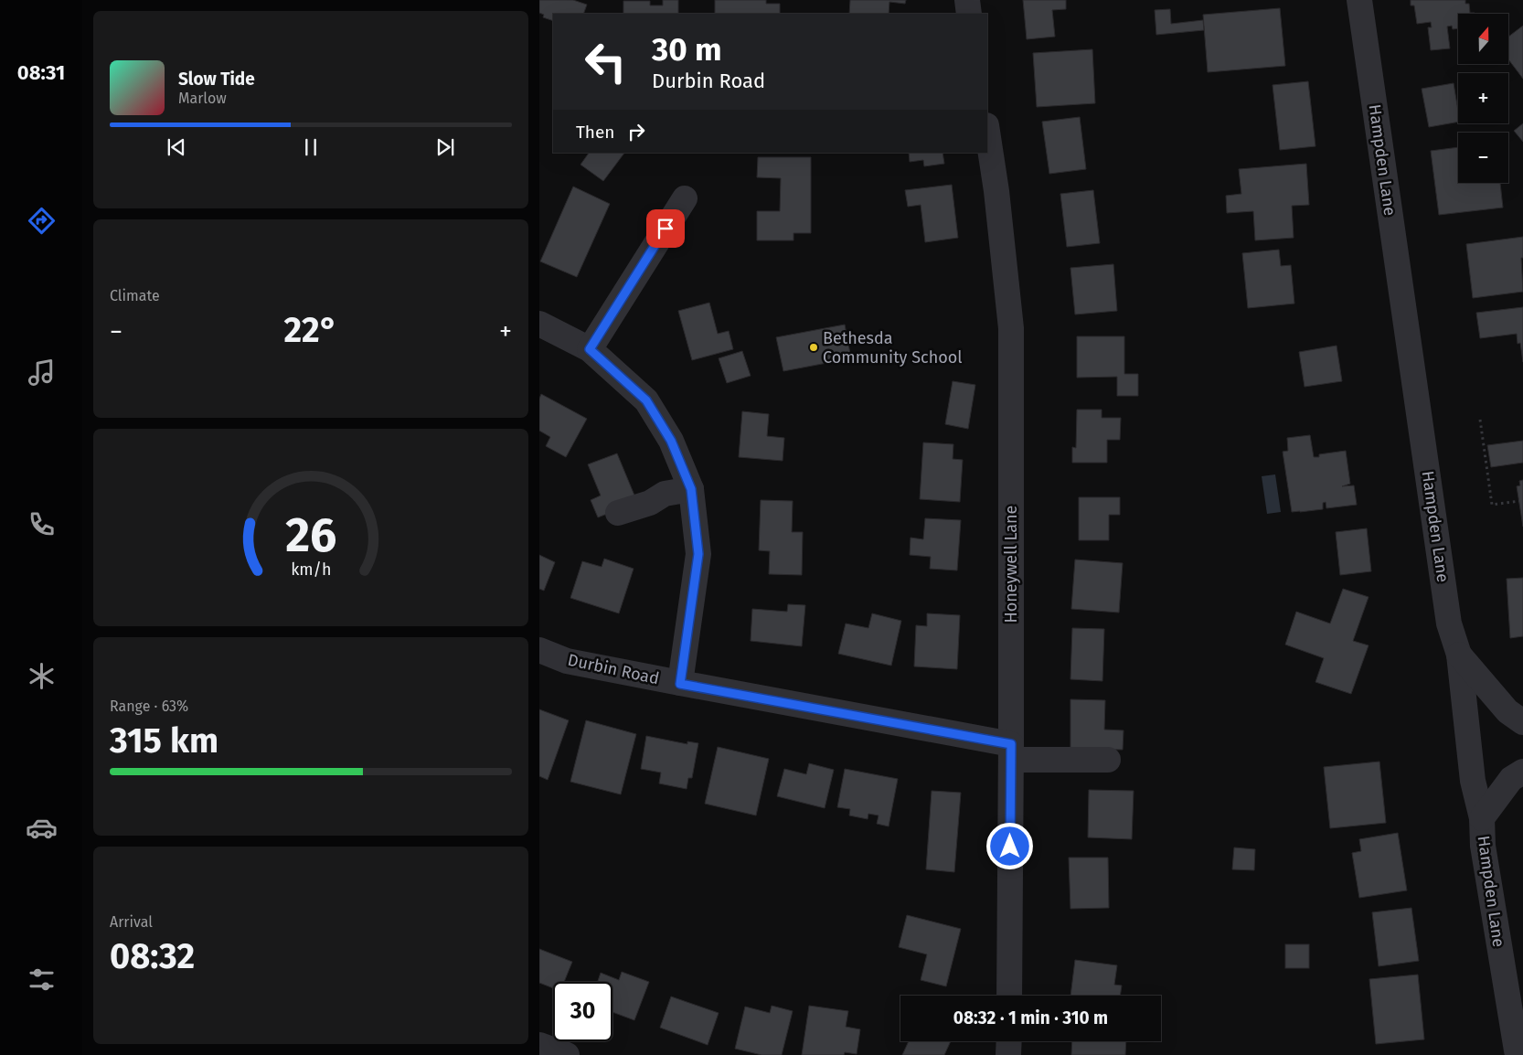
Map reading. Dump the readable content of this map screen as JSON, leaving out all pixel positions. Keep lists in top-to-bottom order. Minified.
{"streets":{"street":["Hampden Lane","Honeywell Lane","Durbin Road"]},"crossings":[["Honeywell Lane","Durbin Road"]],"places":["Bethesda Community School"],"north":"top","page":{"tabs":"08:31","map_buttons":["+","−"],"turn":["30 m","Durbin Road"],"song":["Slow Tide","Marlow"],"then":"Then","tile":["Climate",["Range · 63%","315 km"],["Arrival","08:32"]],"heat":["−","22°","+"],"limit":"30","trip":"08:32 · 1 min · 310 m","gauge":["26","km/h"]}}
